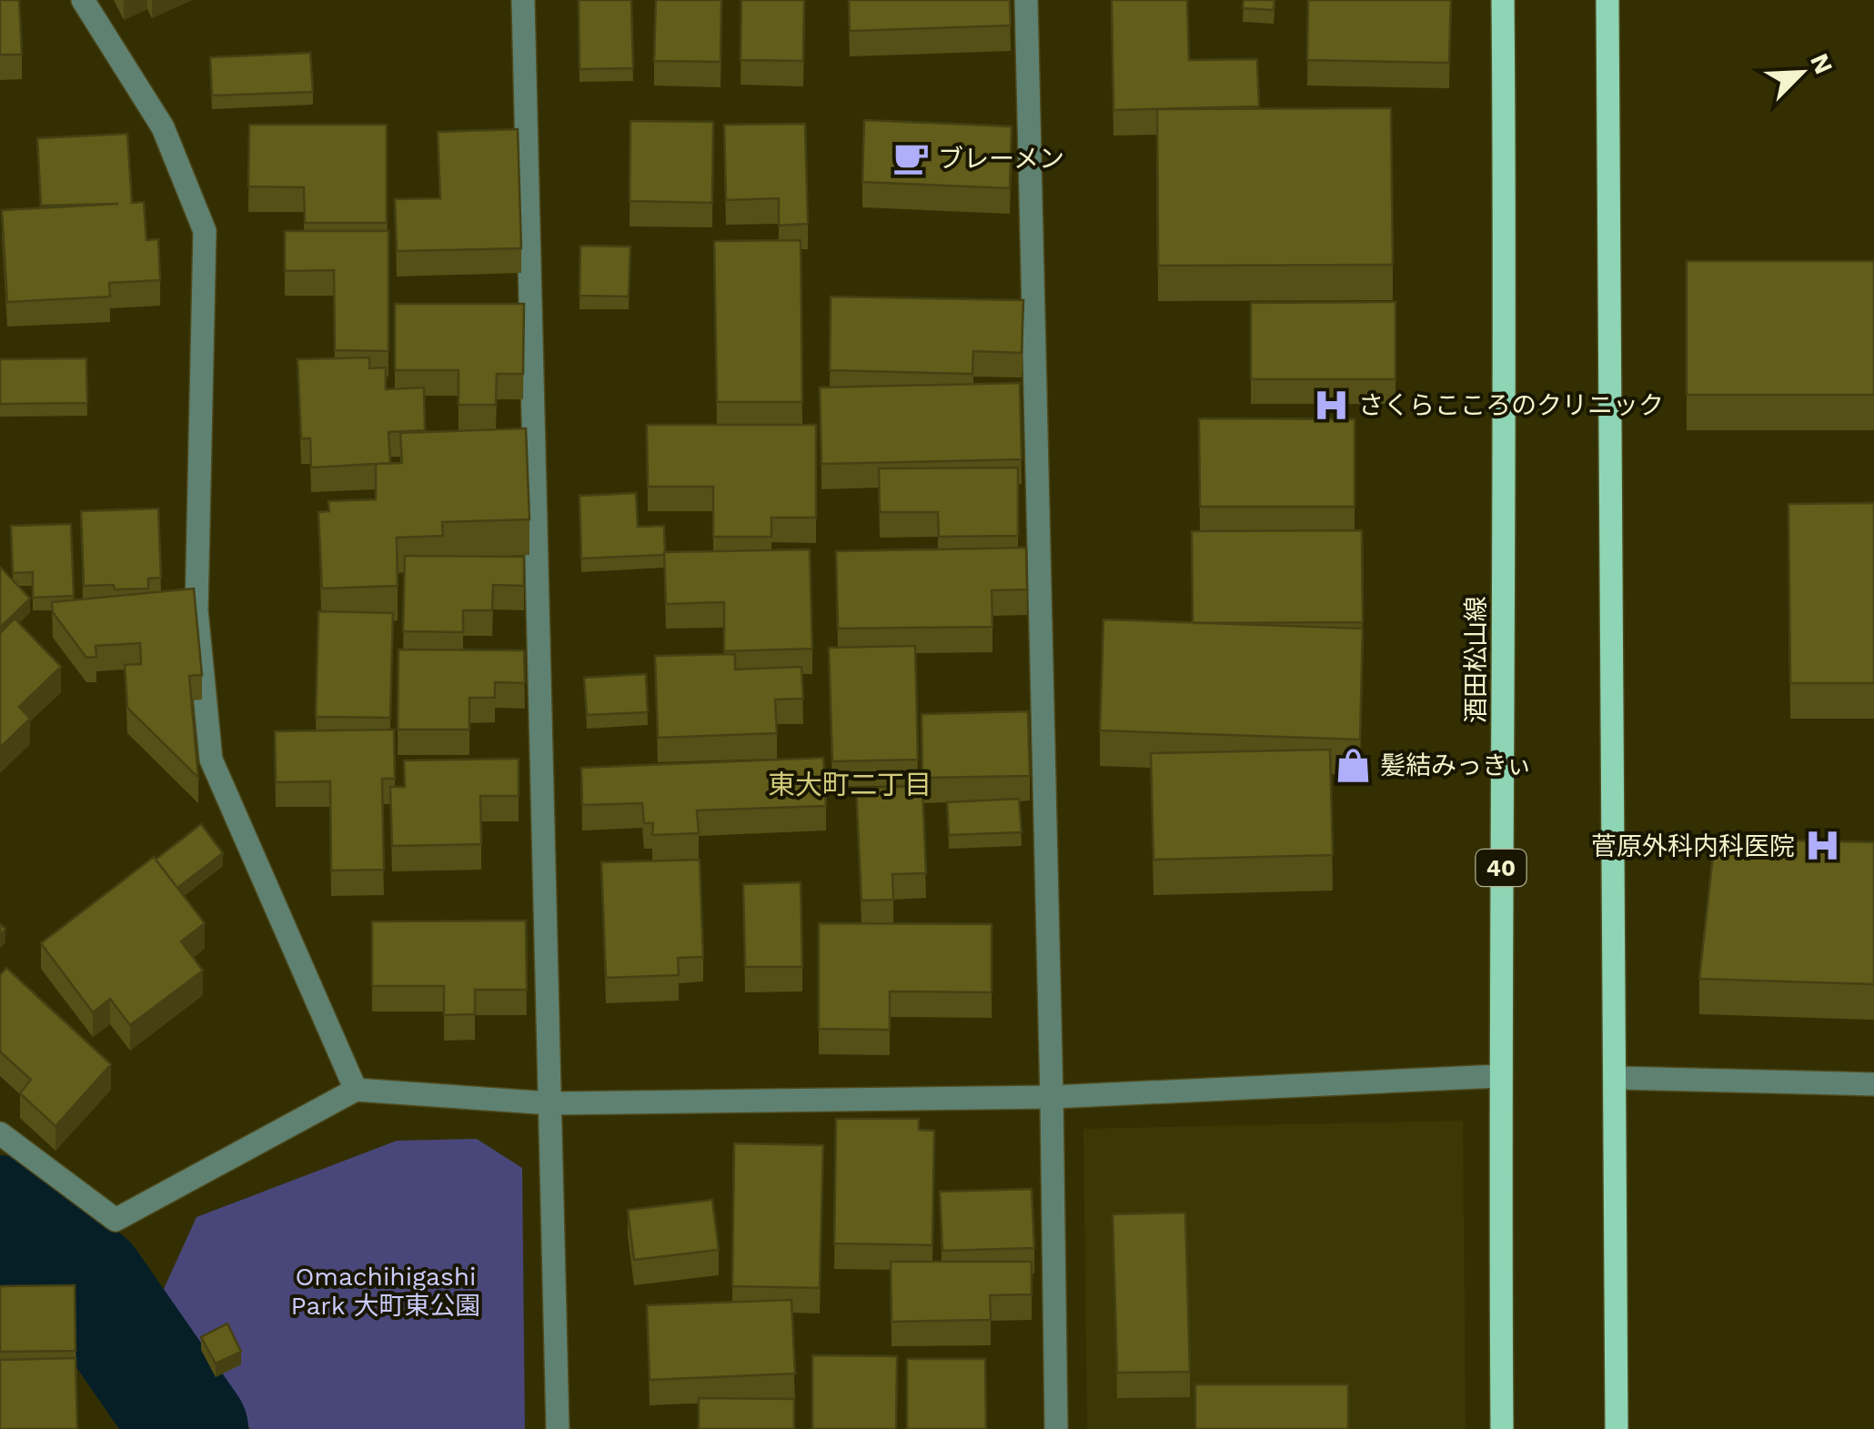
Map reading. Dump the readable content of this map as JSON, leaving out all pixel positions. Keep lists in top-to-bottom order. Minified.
{"streets":{"main road":["酒田松山線","40"]},"districts":["東大町二丁目"],"parks":["Omachihigashi Park 大町東公園"],"places":{"cafe":["ブレーメン"],"hospital":["さくらこころのクリニック","菅原外科内科医院"],"shop":["髪結みっきぃ"]},"north":"top right"}
